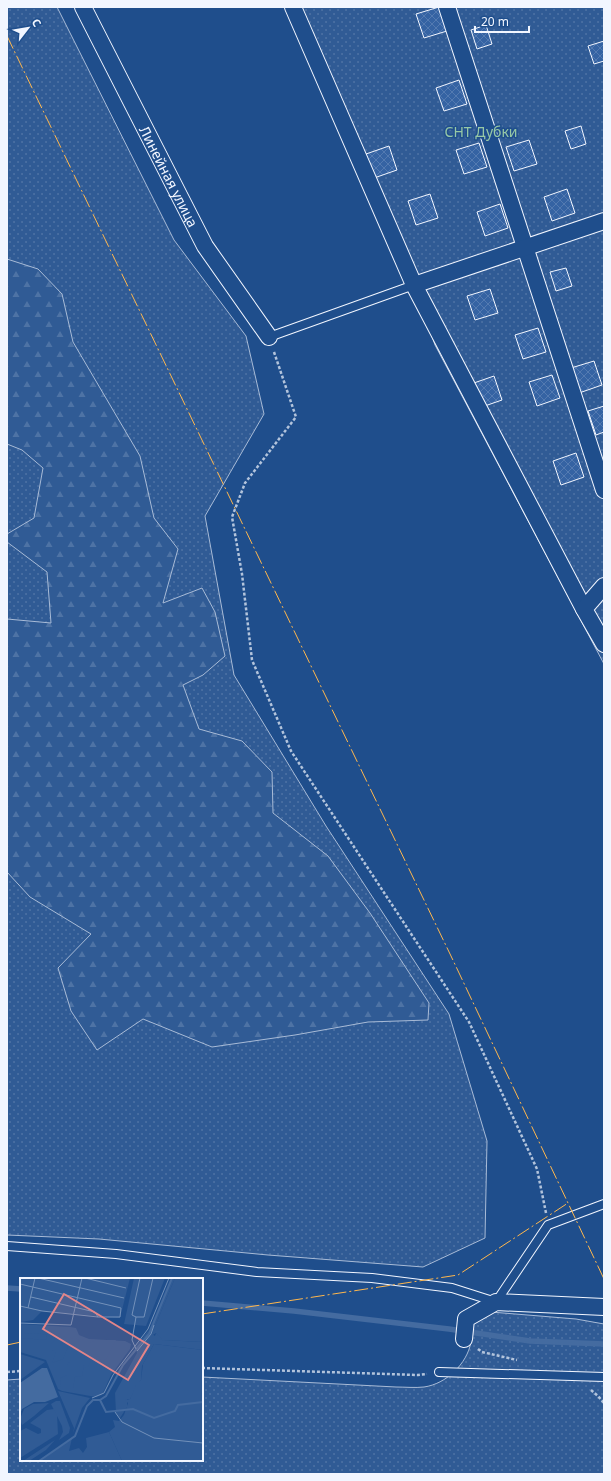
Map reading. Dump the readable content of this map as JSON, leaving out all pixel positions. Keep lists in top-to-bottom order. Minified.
{"streets":{"street":["Линейная улица"]},"parks":["СНТ Дубки"],"scale_bar":"20 m","north":"top right"}
